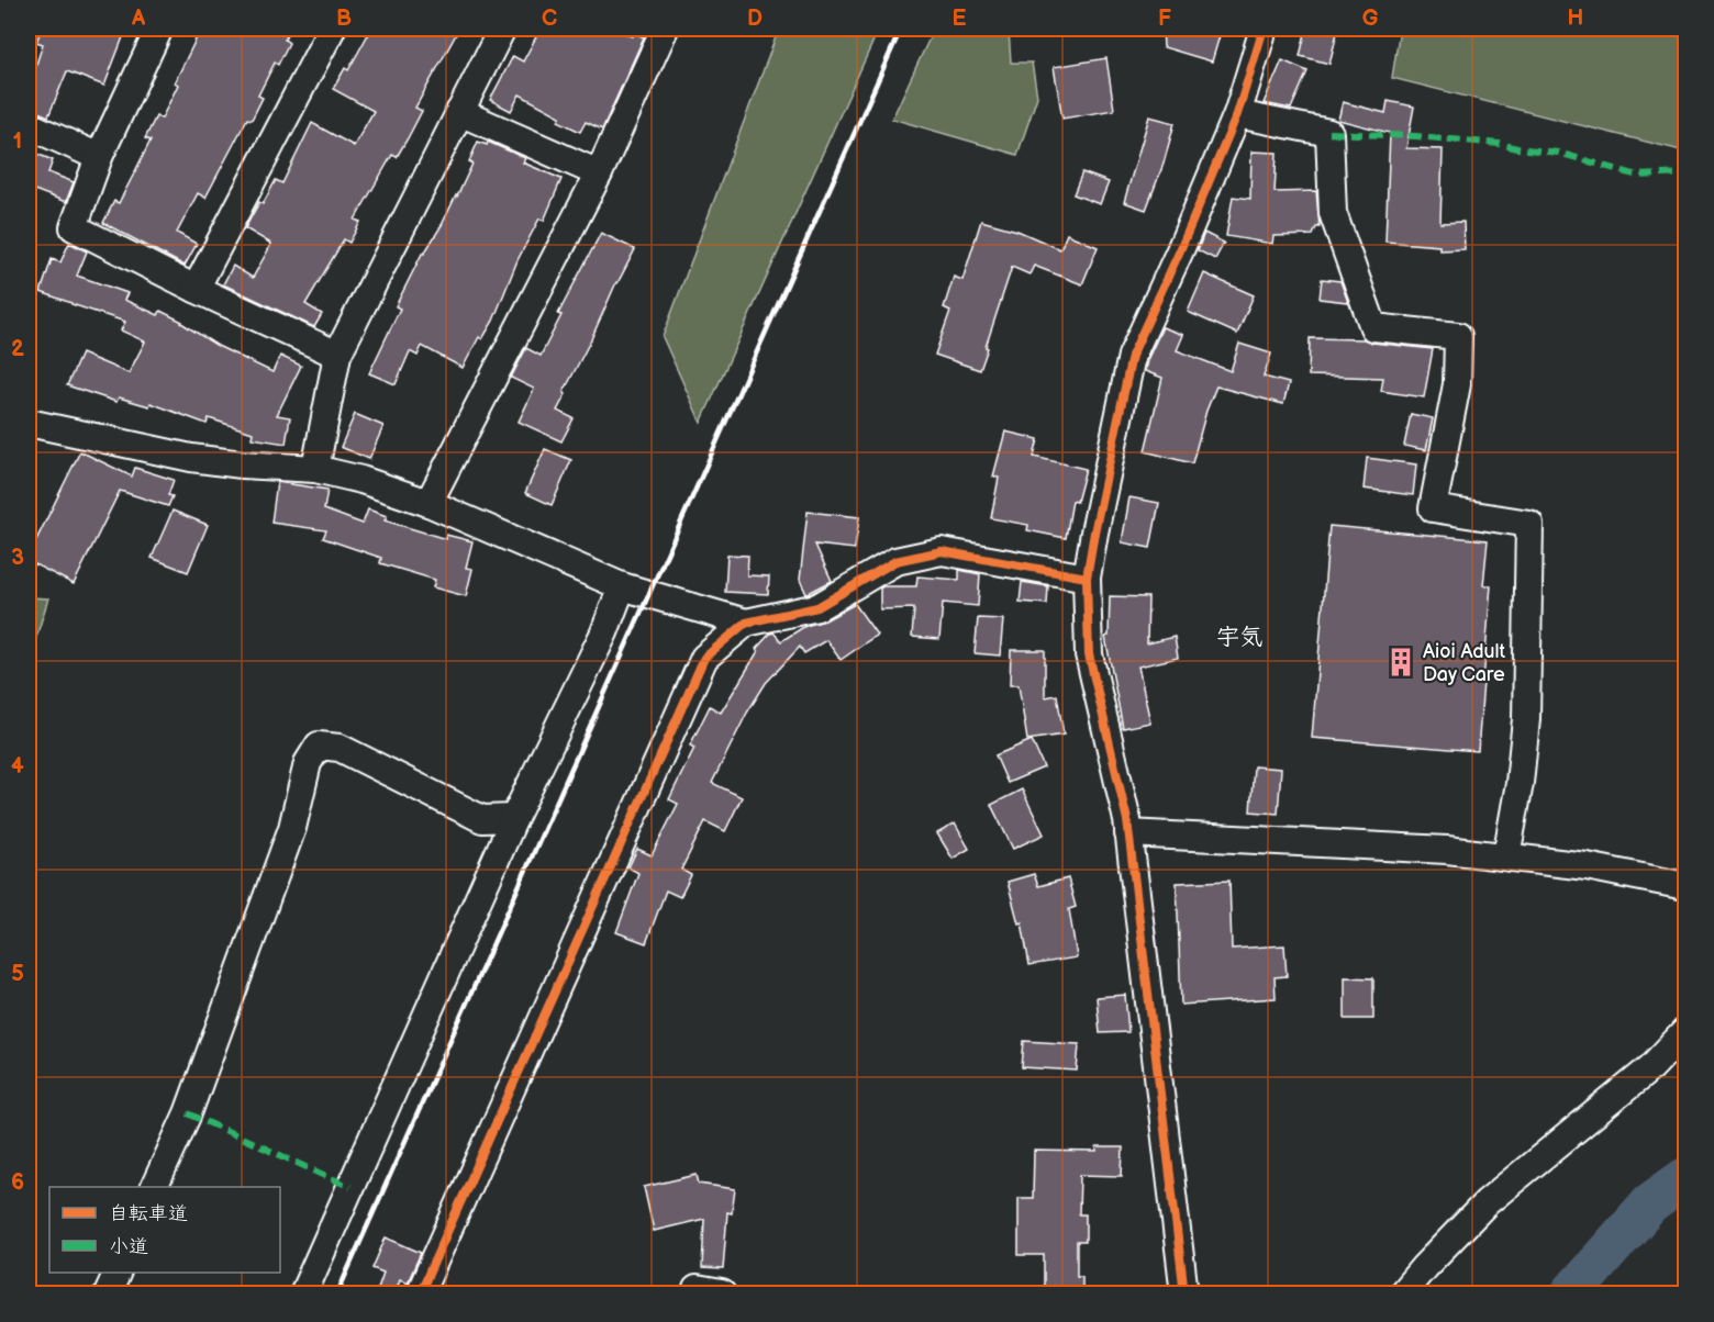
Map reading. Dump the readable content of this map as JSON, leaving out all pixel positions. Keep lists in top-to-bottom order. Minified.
{"districts":["宇気"],"places":{"building":["Aioi Adult Day Care"]},"legend":["自転車道","小道"],"grid":{"columns":["A","B","C","D","E","F","G","H"],"rows":["1","2","3","4","5","6"]}}
